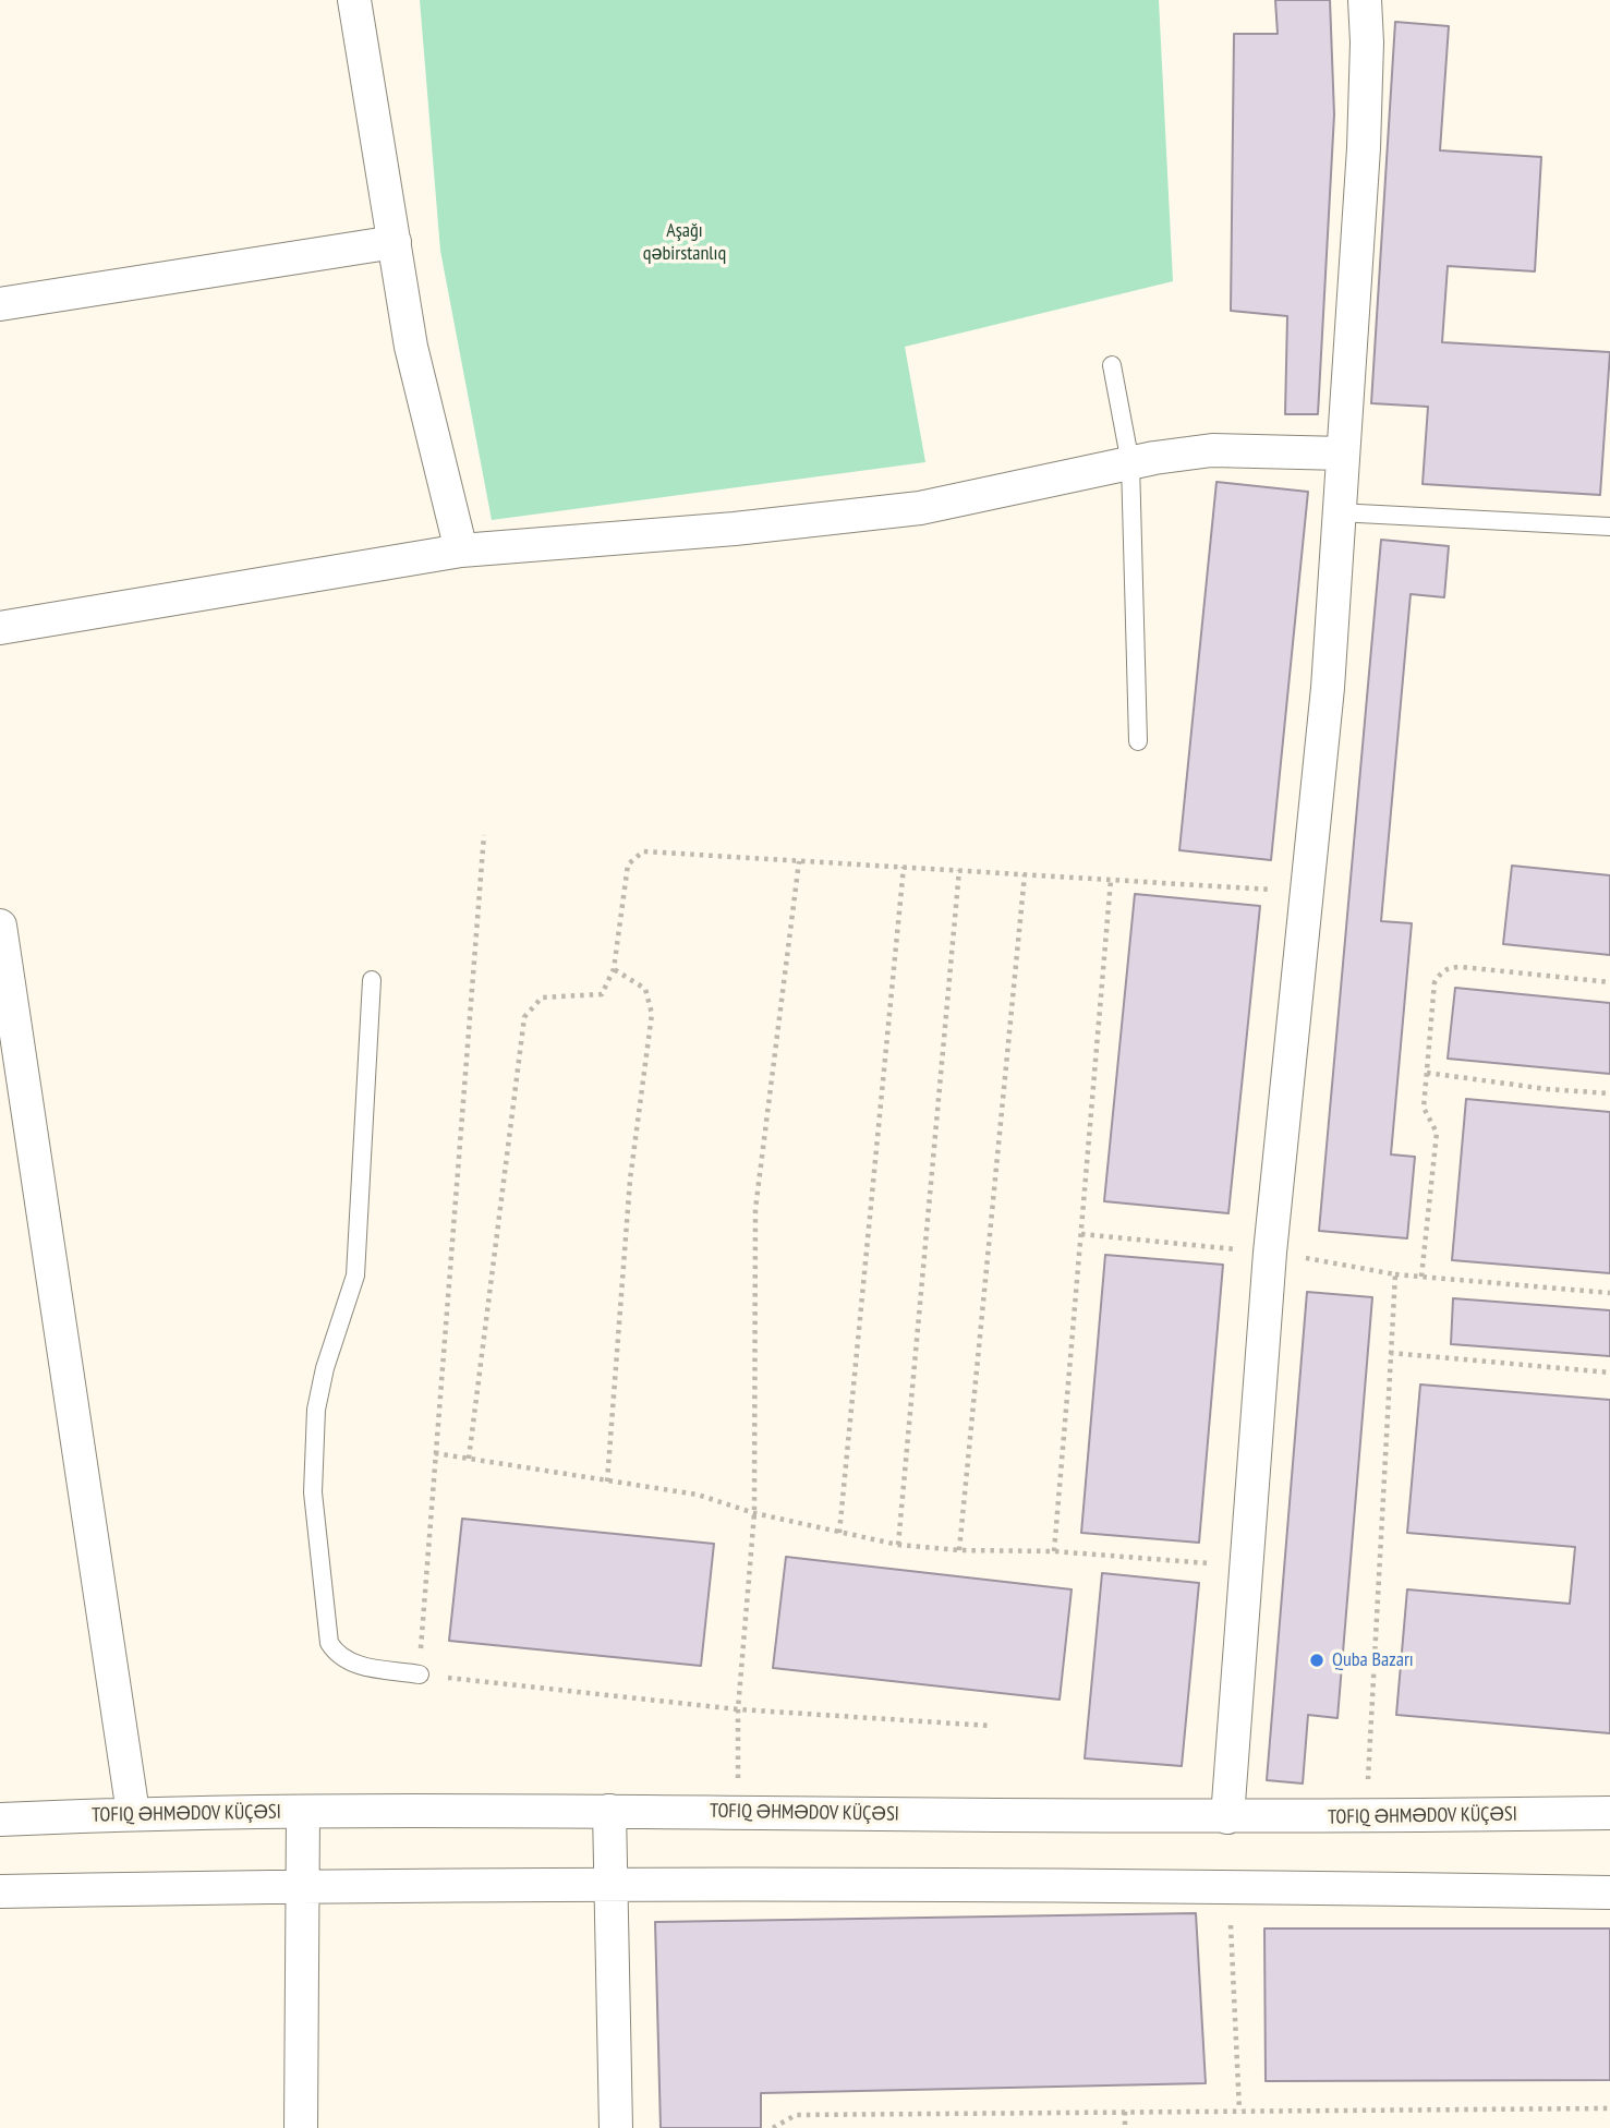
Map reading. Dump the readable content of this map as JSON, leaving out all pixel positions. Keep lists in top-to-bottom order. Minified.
{"streets":{"street":["TOFIQ ƏHMƏDOV KÜÇƏSI"]},"parks":["Aşağı qəbirstanlıq"],"places":["Quba Bazarı"]}
